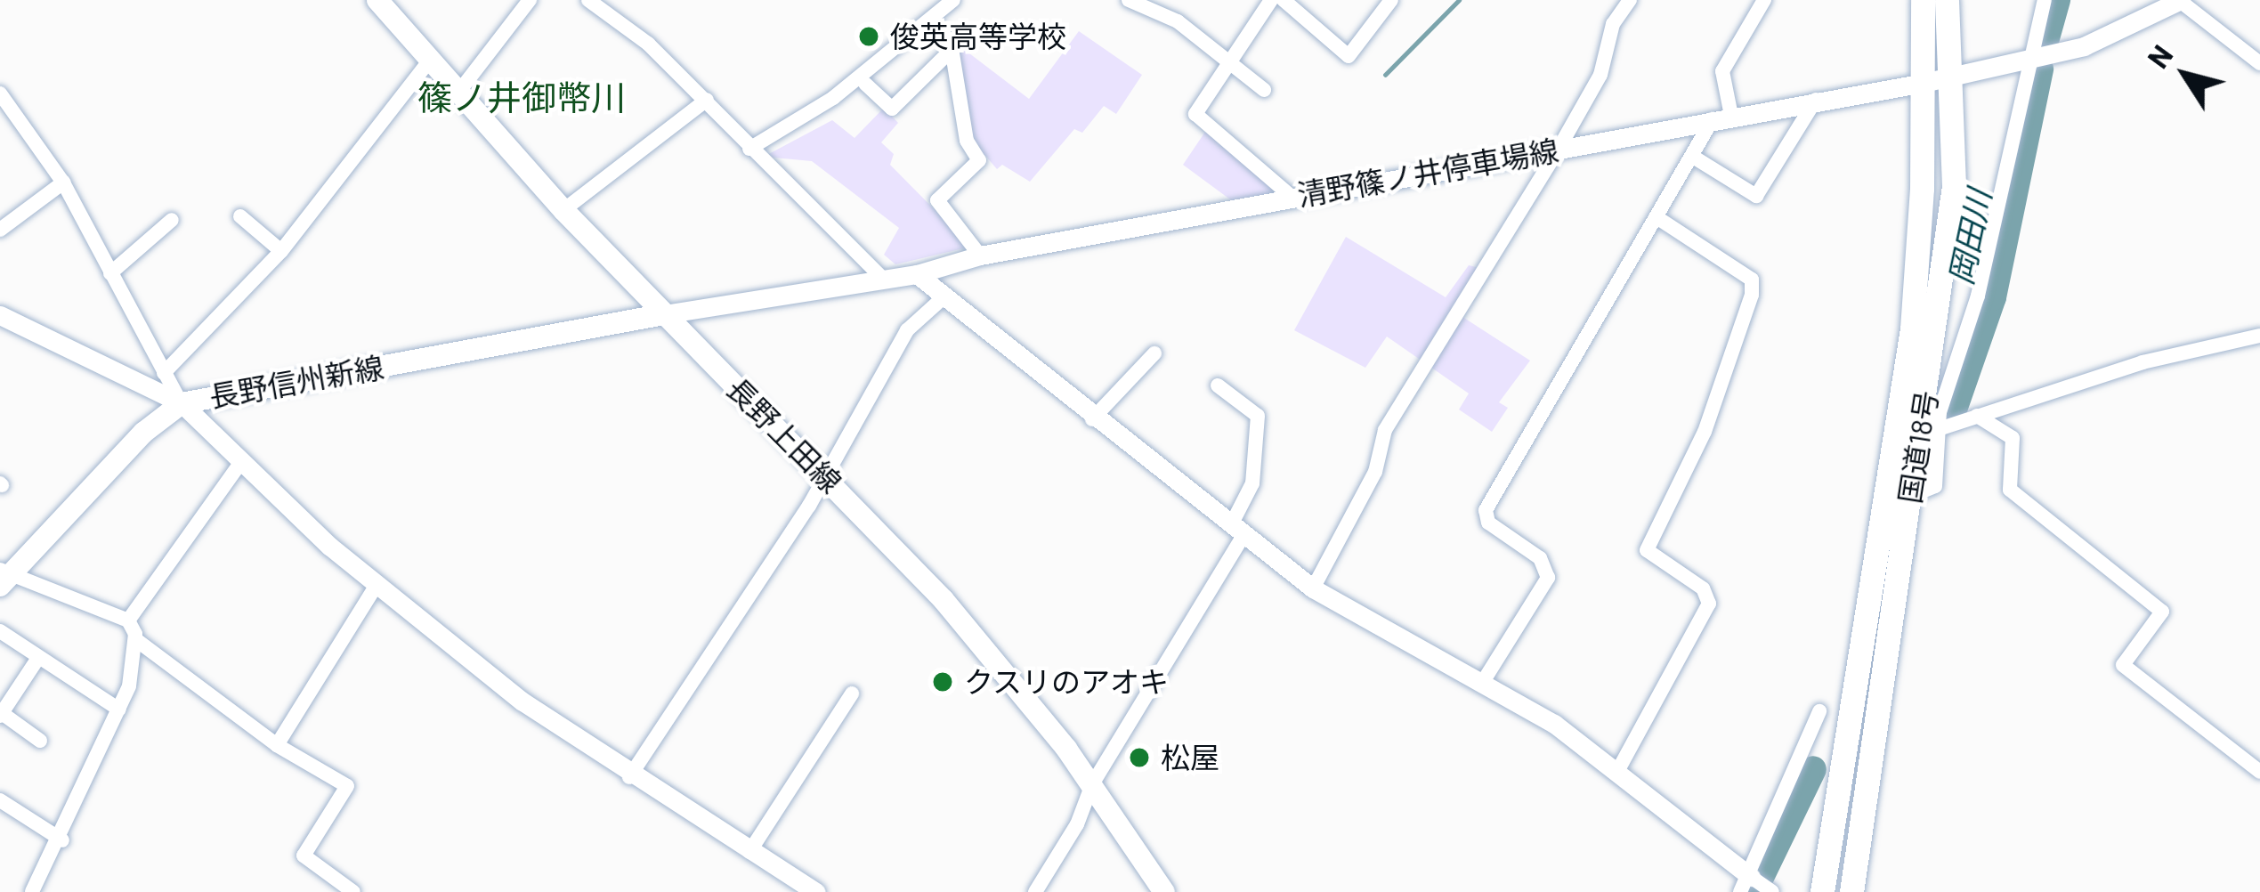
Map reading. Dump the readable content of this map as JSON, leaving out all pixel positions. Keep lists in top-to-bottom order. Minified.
{"streets":{"highway":["国道18号"],"main road":["長野信州新線","長野上田線"],"street":["清野篠ノ井停車場線"]},"crossings":[["清野篠ノ井停車場線","長野信州新線"],["清野篠ノ井停車場線","長野上田線"],["清野篠ノ井停車場線","国道18号"],["長野信州新線","長野上田線"]],"districts":["篠ノ井御幣川"],"water":["岡田川"],"places":["俊英高等学校","クスリのアオキ","松屋"],"north":"top left"}
